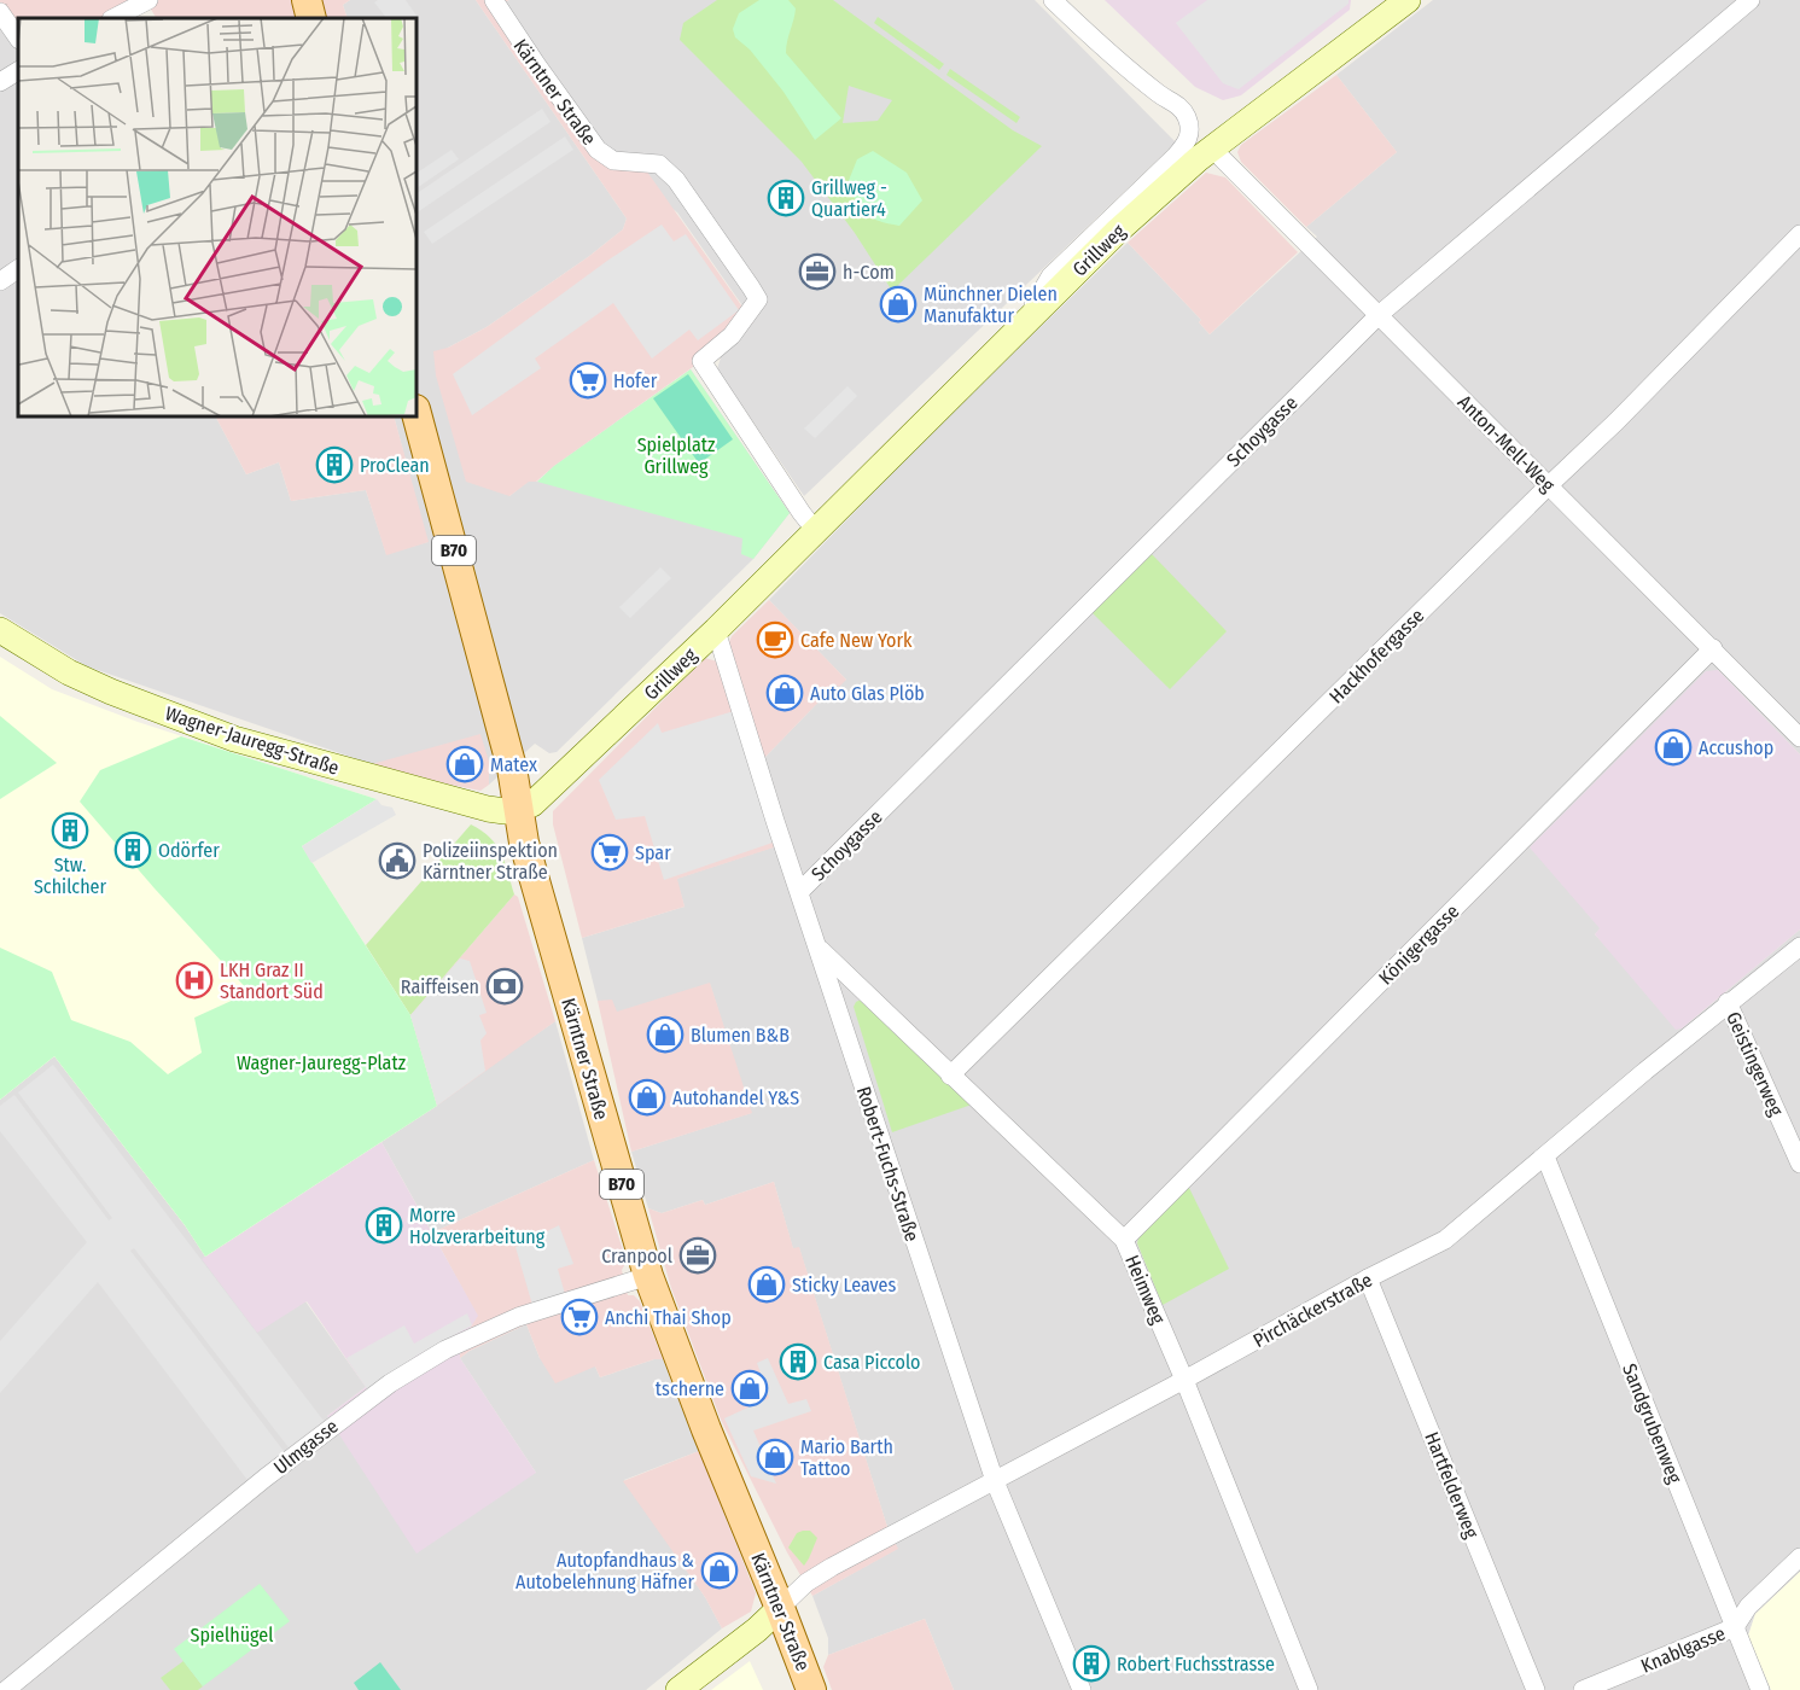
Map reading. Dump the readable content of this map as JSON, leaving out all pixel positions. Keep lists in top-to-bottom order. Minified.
{"streets":{"main road":["Kärntner Straße","Grillweg","B70","Wagner-Jauregg-Straße"],"street":["Schoygasse","Anton-Mell-Weg","Hackhofergasse","Königergasse","Geistingerweg","Robert-Fuchs-Straße","Heimweg","Pirchäckerstraße","Sandgrubenweg","Ulmgasse","Hartfelderweg","Knablgasse"]},"crossings":[["Kärntner Straße","Grillweg"],["Kärntner Straße","Wagner-Jauregg-Straße"],["Kärntner Straße","Pirchäckerstraße"],["Kärntner Straße","Ulmgasse"],["Grillweg","Anton-Mell-Weg"],["Grillweg","Wagner-Jauregg-Straße"],["Grillweg","Robert-Fuchs-Straße"],["Schoygasse","Anton-Mell-Weg"],["Schoygasse","Robert-Fuchs-Straße"],["Anton-Mell-Weg","Hackhofergasse"],["Anton-Mell-Weg","Königergasse"],["Hackhofergasse","Heimweg"],["Königergasse","Heimweg"],["Geistingerweg","Pirchäckerstraße"],["Robert-Fuchs-Straße","Heimweg"],["Robert-Fuchs-Straße","Pirchäckerstraße"],["Heimweg","Pirchäckerstraße"],["Pirchäckerstraße","Sandgrubenweg"],["Pirchäckerstraße","Hartfelderweg"],["Sandgrubenweg","Knablgasse"]],"parks":["Spielplatz Grillweg","Wagner-Jauregg-Platz","Spielhügel"],"places":{"building":["Grillweg - Quartier4","ProClean","Stw. Schilcher","Odörfer","Morre Holzverarbeitung","Casa Piccolo","Robert Fuchsstrasse"],"office":["h-Com","Cranpool"],"shop":["Münchner Dielen Manufaktur","Auto Glas Plöb","Accushop","Matex","Blumen B&B","Autohandel Y&S","Sticky Leaves","tscherne","Mario Barth Tattoo","Autopfandhaus & Autobelehnung Häfner"],"supermarket":["Hofer","Spar","Anchi Thai Shop"],"cafe":["Cafe New York"],"public building":["Polizeiinspektion Kärntner Straße"],"hospital":["LKH Graz II Standort Süd"],"bank":["Raiffeisen"]}}
